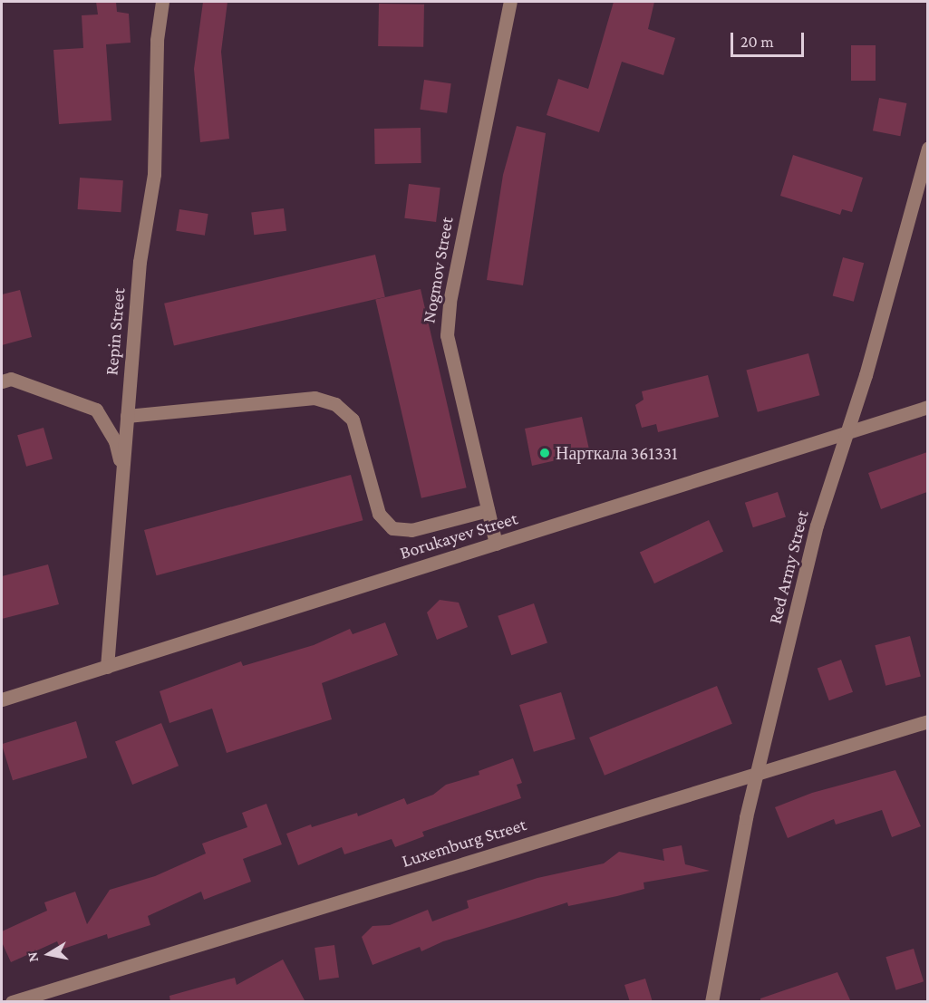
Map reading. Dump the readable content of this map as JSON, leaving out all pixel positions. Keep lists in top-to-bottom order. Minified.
{"streets":{"street":["Nogmov Street","Repin Street","Borukayev Street","Red Army Street","Luxemburg Street"]},"crossings":[["Nogmov Street","Borukayev Street"],["Repin Street","Borukayev Street"],["Borukayev Street","Red Army Street"],["Red Army Street","Luxemburg Street"]],"places":["Нарткала 361331"],"scale_bar":"20 m","north":"left"}
